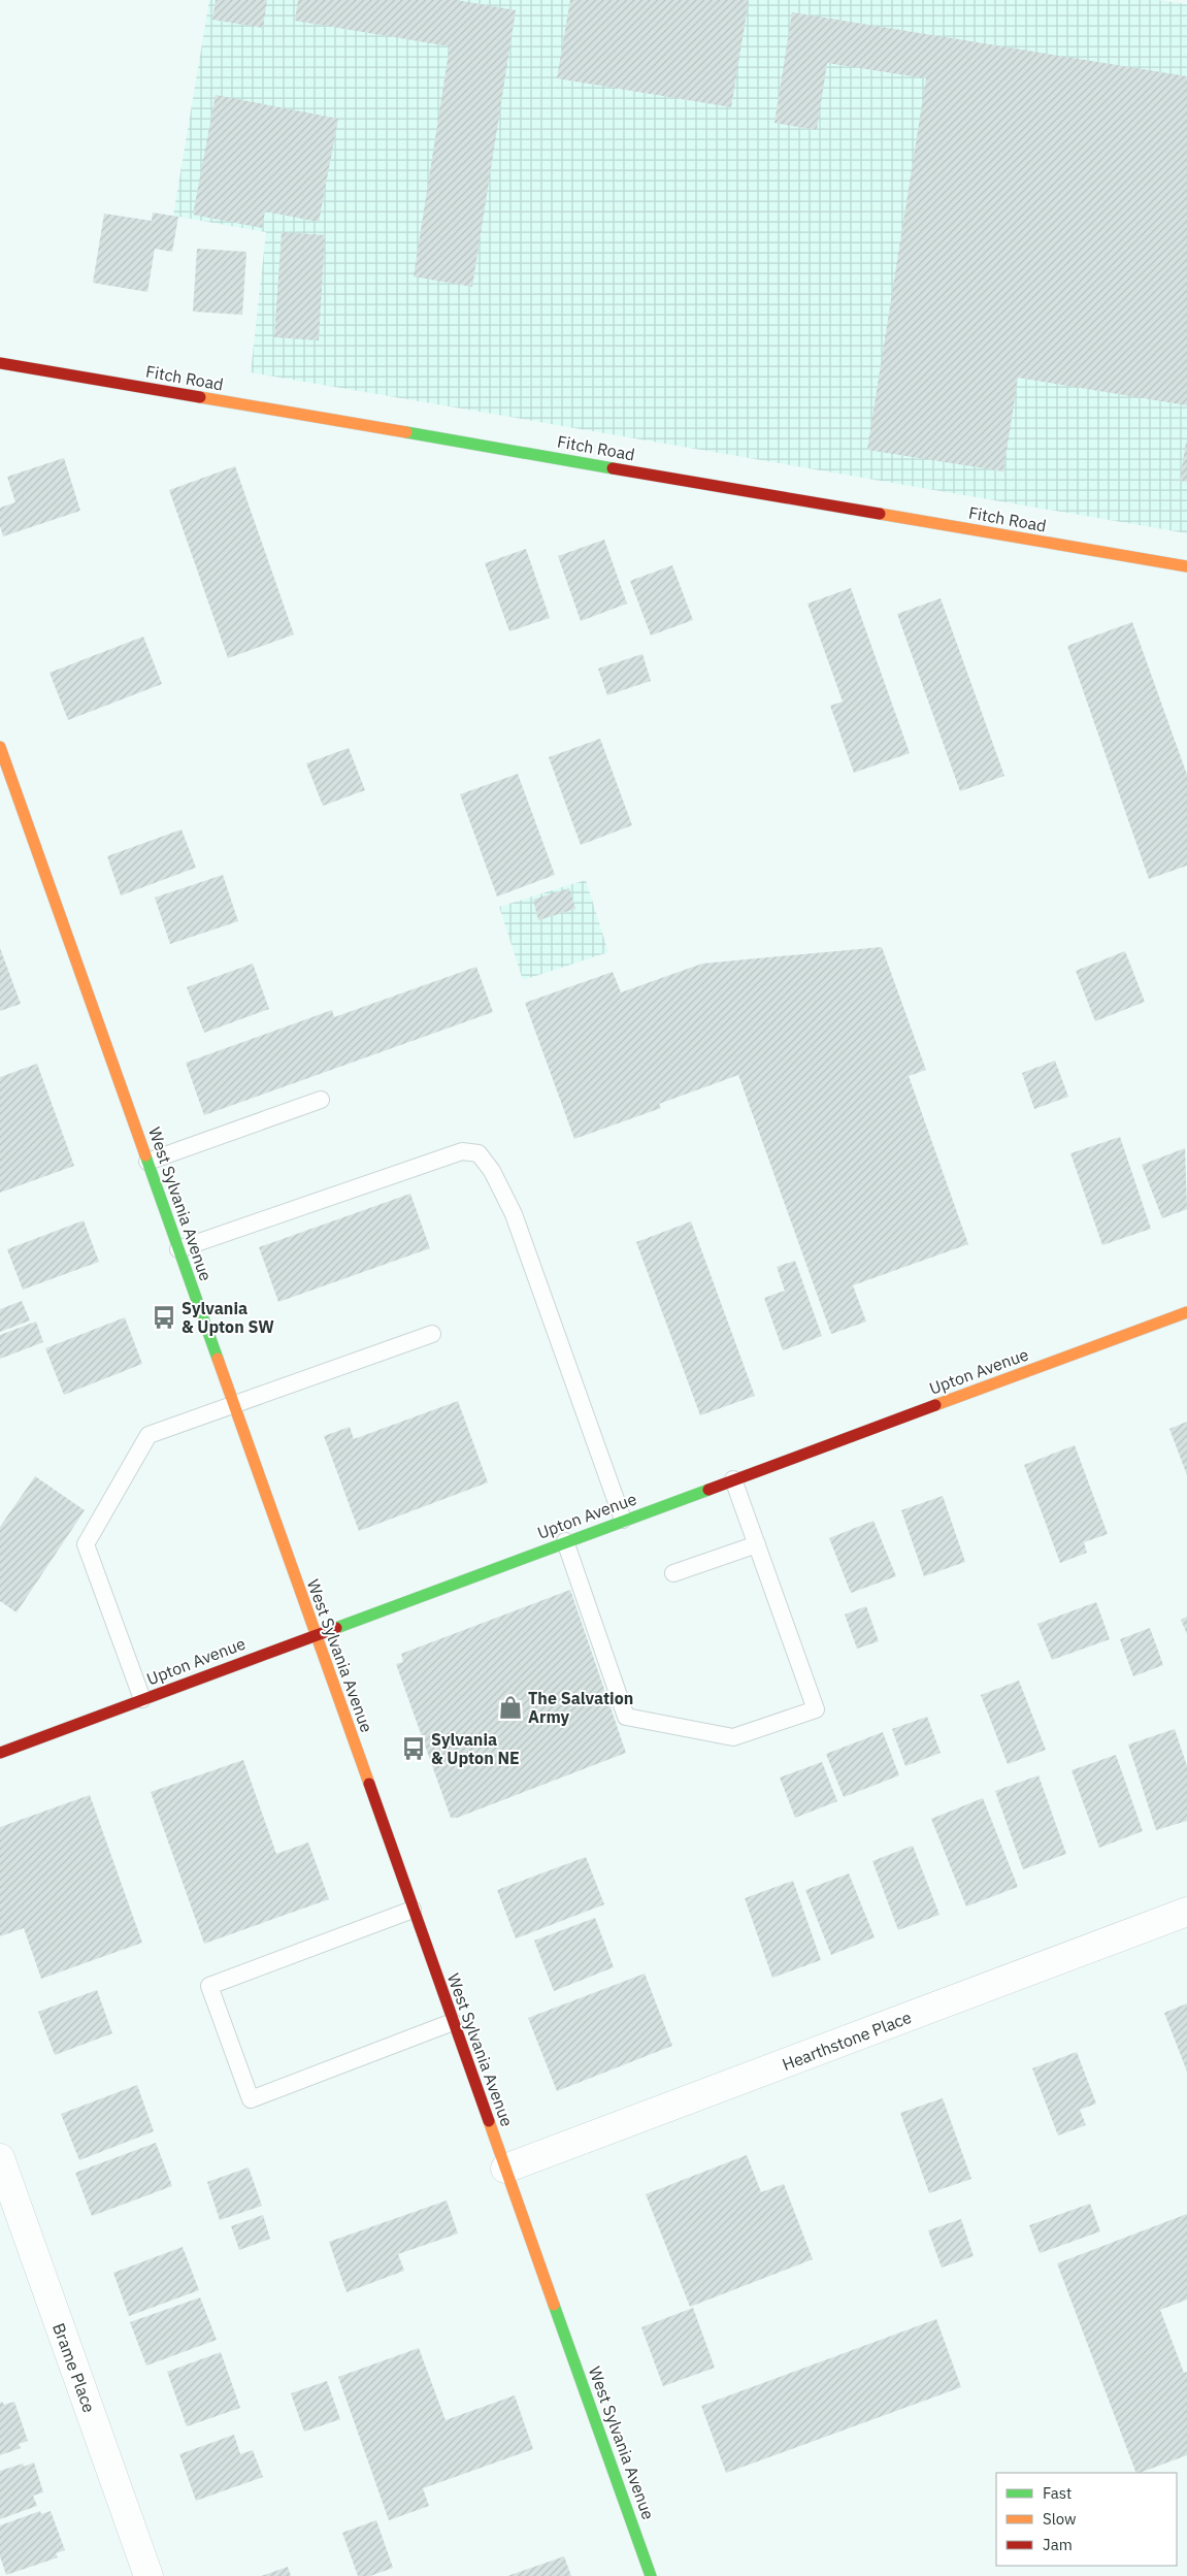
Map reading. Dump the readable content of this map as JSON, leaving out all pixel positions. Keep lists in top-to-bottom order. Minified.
{"streets":{"street":["Fitch Road","West Sylvania Avenue","Upton Avenue","Hearthstone Place","Brame Place"]},"crossings":[["West Sylvania Avenue","Upton Avenue"],["West Sylvania Avenue","Hearthstone Place"]],"places":{"bus stop":["Sylvania & Upton SW","Sylvania & Upton NE"],"shop":["The Salvation Army"]},"legend":["Fast","Slow","Jam"]}
